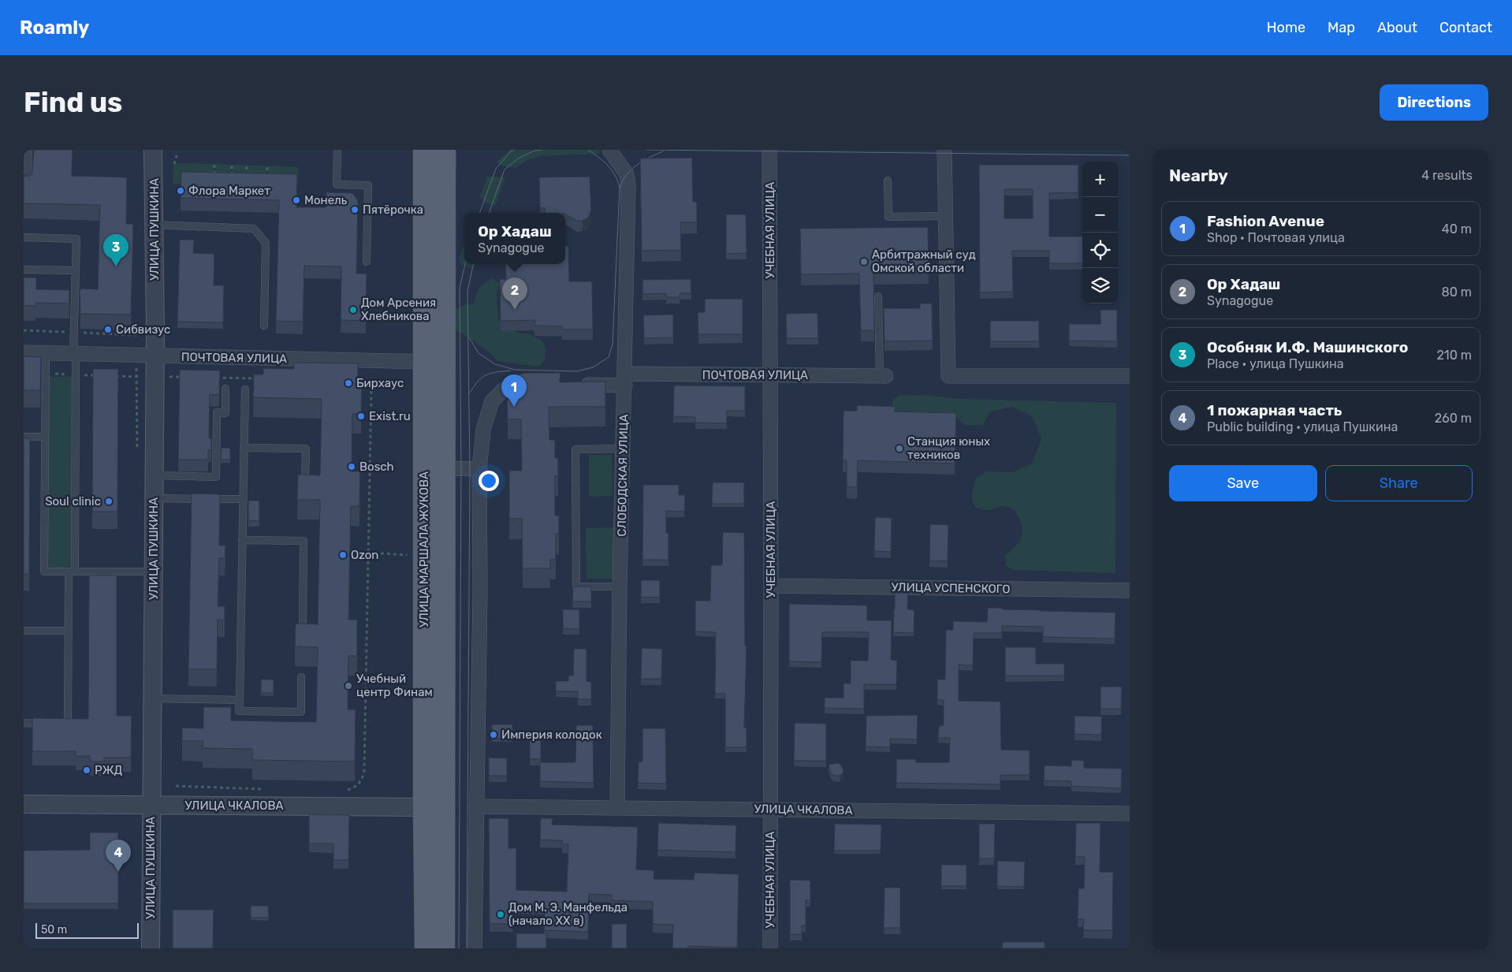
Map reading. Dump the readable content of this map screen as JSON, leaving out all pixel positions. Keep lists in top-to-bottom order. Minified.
{"streets":{"main road":["УЛИЦА МАРШАЛА ЖУКОВА"],"street":["УЛИЦА ПУШКИНА","УЧЕБНАЯ УЛИЦА","ПОЧТОВАЯ УЛИЦА","СЛОБОДСКАЯ УЛИЦА","УЛИЦА УСПЕНСКОГО","УЛИЦА ЧКАЛОВА"]},"crossings":[["УЛИЦА ПУШКИНА","ПОЧТОВАЯ УЛИЦА"],["УЛИЦА ПУШКИНА","УЛИЦА ЧКАЛОВА"],["УЧЕБНАЯ УЛИЦА","ПОЧТОВАЯ УЛИЦА"],["УЧЕБНАЯ УЛИЦА","УЛИЦА УСПЕНСКОГО"],["УЧЕБНАЯ УЛИЦА","УЛИЦА ЧКАЛОВА"],["ПОЧТОВАЯ УЛИЦА","СЛОБОДСКАЯ УЛИЦА"],["ПОЧТОВАЯ УЛИЦА","УЛИЦА МАРШАЛА ЖУКОВА"],["СЛОБОДСКАЯ УЛИЦА","УЛИЦА ЧКАЛОВА"],["УЛИЦА МАРШАЛА ЖУКОВА","УЛИЦА ЧКАЛОВА"]],"places":["Флора Маркет","Монель","Пятёрочка","Арбитражный суд Омской области","Дом Арсения Хлебникова","Сибвизус","Бирхаус","Exist.ru","Станция юных техников","Bosch","Soul clinic","Ozon","Учебный центр Финам","Империя колодок","РЖД","Дом М. Э. Манфельда (начало XX в)"],"scale_bar":"50 m","page":{"header":"Roamly","nav":["Home","Map","About","Contact"],"buttons":["Directions",["Save","Share"]],"title":"Find us","heading":["Nearby","4 results"],"map_buttons":["+","−"],"list":[{"mark":"1","name":"Fashion Avenue","note":"Shop · Почтовая улица","value":"40 m"},{"mark":"2","name":"Ор Хадаш","note":"Synagogue","value":"80 m"},{"mark":"3","name":"Особняк И.Ф. Машинского","note":"Place · улица Пушкина","value":"210 m"},{"mark":"4","name":"1 пожарная часть","note":"Public building · улица Пушкина","value":"260 m"}],"popup":["Ор Хадаш","Synagogue"],"pins":["3","2","1","4"],"scale":"50 m"}}
